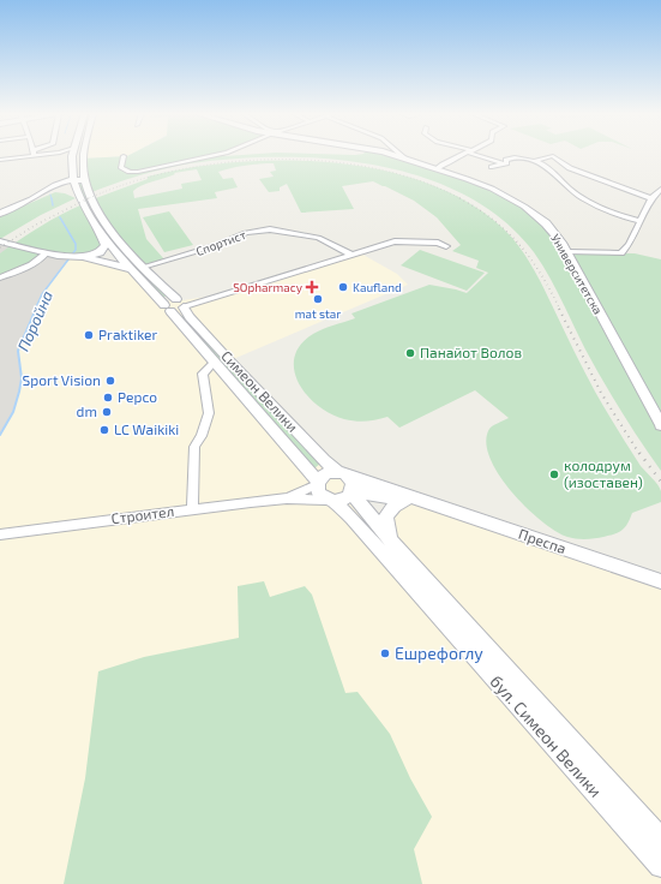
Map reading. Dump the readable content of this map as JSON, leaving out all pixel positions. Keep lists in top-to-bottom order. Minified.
{"streets":{"main road":["Университетска","Симеон Велики","Преспа","бул. Симеон Велики"],"street":["Спортист","Строител"]},"crossings":[["Симеон Велики","бул. Симеон Велики"]],"water":["Поройна"],"places":{"health":["SOpharmacy"],"other":["Kaufland","mat star","Praktiker","Панайот Волов","Sport Vision","Pepco","dm","LC Waikiki","колодрум (изоставен)","Ешрефоглу"]}}
